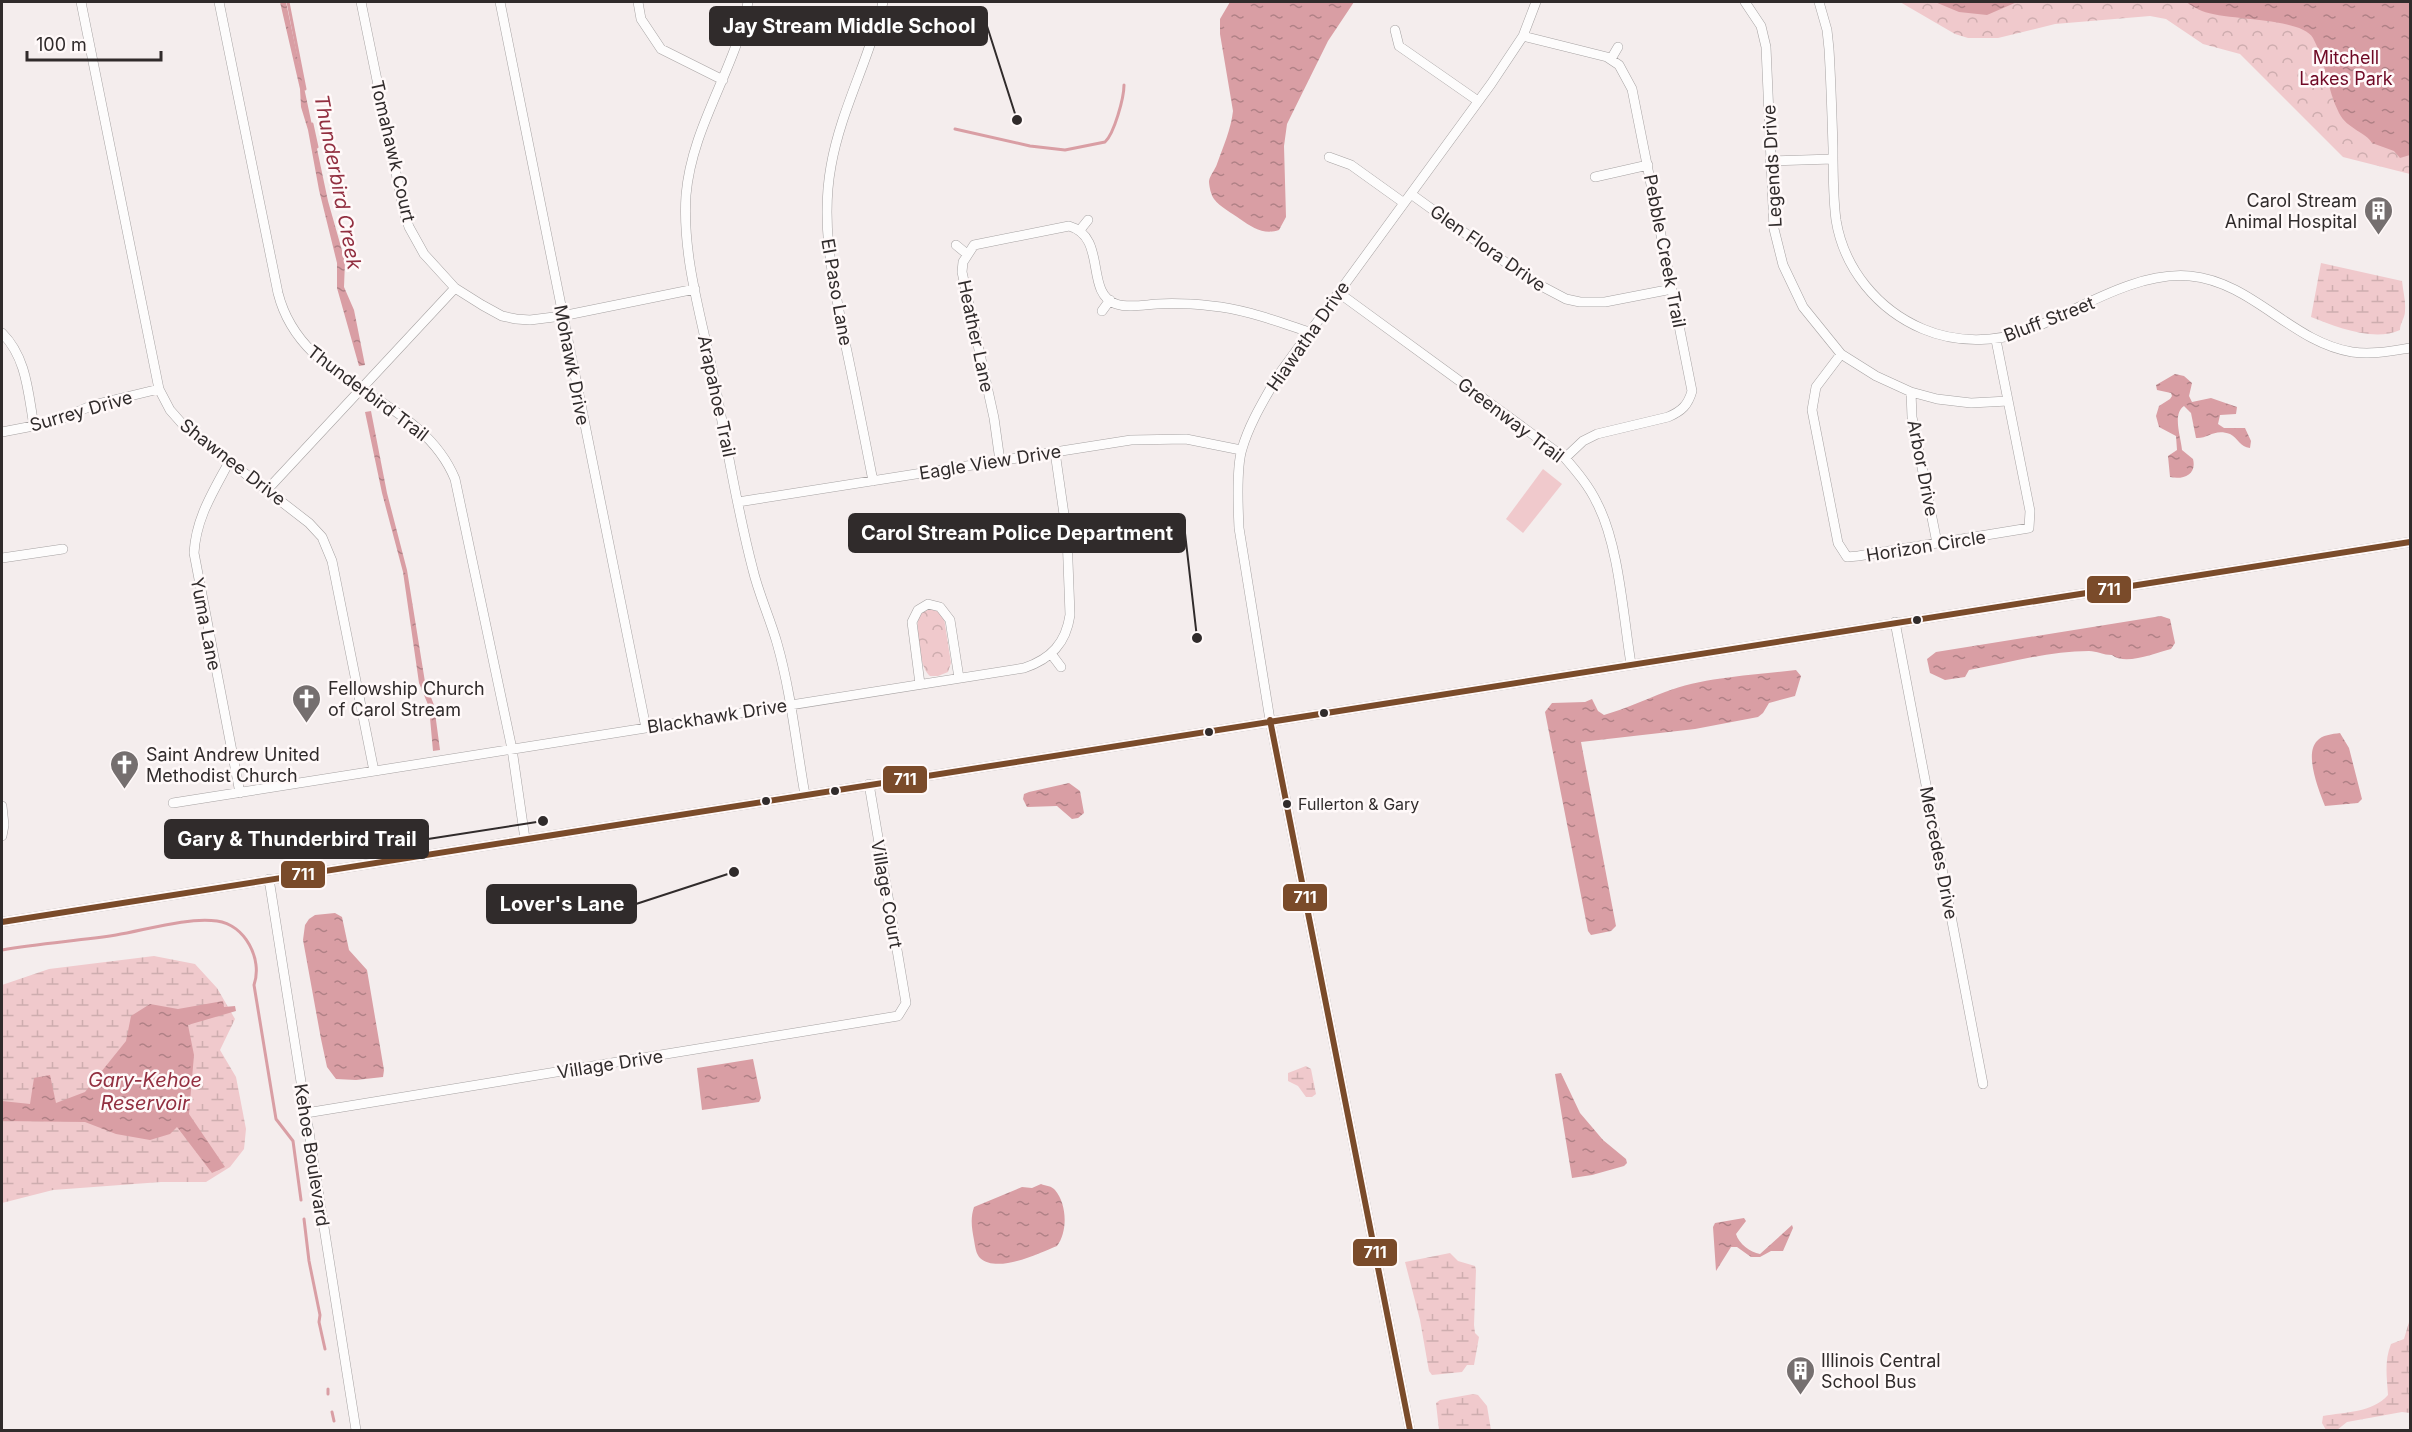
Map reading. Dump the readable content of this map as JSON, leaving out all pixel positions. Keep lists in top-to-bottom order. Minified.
{"streets":{"street":["Tomahawk Court","Legends Drive","Glen Flora Drive","Pebble Creek Trail","El Paso Lane","Bluff Street","Heather Lane","Hiawatha Drive","Mohawk Drive","Thunderbird Trail","Arapahoe Trail","Surrey Drive","Greenway Trail","Shawnee Drive","Eagle View Drive","Arbor Drive","Horizon Circle","Yuma Lane","Blackhawk Drive","Mercedes Drive","Village Court","Village Drive","Kehoe Boulevard"]},"crossings":[["Tomahawk Court","Mohawk Drive"],["Tomahawk Court","Arapahoe Trail"],["Legends Drive","Arbor Drive"],["Legends Drive","Horizon Circle"],["Glen Flora Drive","Pebble Creek Trail"],["Glen Flora Drive","Hiawatha Drive"],["Pebble Creek Trail","Greenway Trail"],["El Paso Lane","Eagle View Drive"],["Bluff Street","Horizon Circle"],["Heather Lane","Eagle View Drive"],["Hiawatha Drive","Greenway Trail"],["Hiawatha Drive","Eagle View Drive"],["Mohawk Drive","Blackhawk Drive"],["Thunderbird Trail","Blackhawk Drive"],["Arapahoe Trail","Eagle View Drive"],["Arapahoe Trail","Blackhawk Drive"],["Surrey Drive","Shawnee Drive"],["Shawnee Drive","Yuma Lane"],["Shawnee Drive","Blackhawk Drive"],["Arbor Drive","Horizon Circle"],["Yuma Lane","Blackhawk Drive"],["Village Court","Village Drive"],["Village Drive","Kehoe Boulevard"]],"water":["Thunderbird Creek","Gary-Kehoe Reservoir"],"parks":["Mitchell Lakes Park"],"places":{"other":["Jay Stream Middle School","Carol Stream Police Department","Fullerton & Gary","Gary & Thunderbird Trail","Lover's Lane"],"building":["Carol Stream Animal Hospital","Illinois Central School Bus"],"church":["Fellowship Church of Carol Stream","Saint Andrew United Methodist Church"]},"lines":["transit line 711"],"scale_bar":"100 m"}
